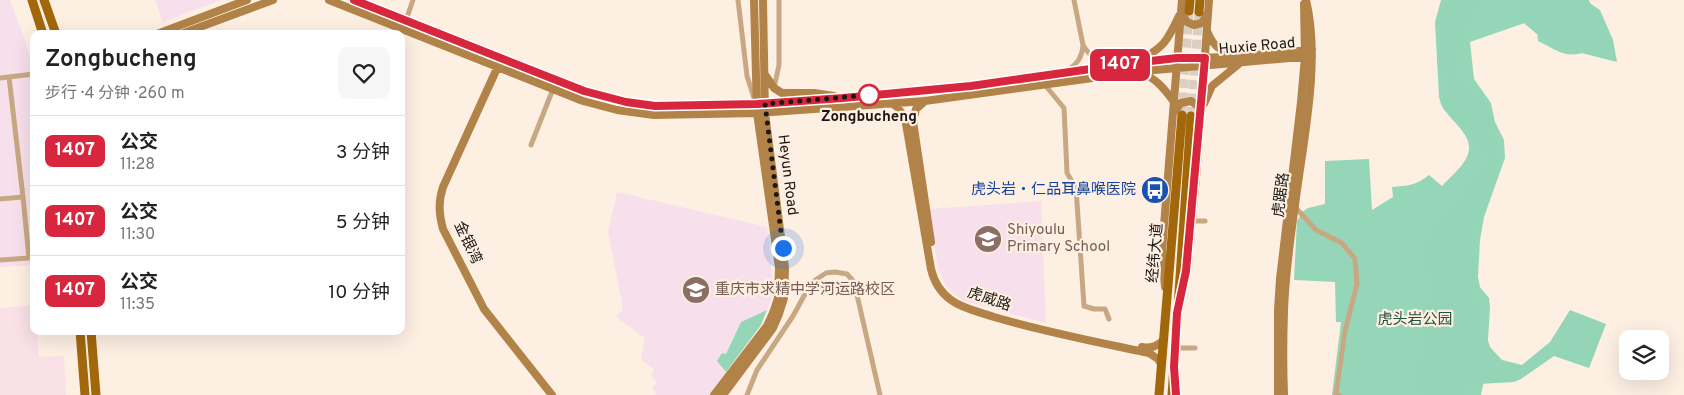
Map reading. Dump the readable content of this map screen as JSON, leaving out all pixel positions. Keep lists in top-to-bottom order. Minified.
{"streets":{"main road":["Huxie Road","Heyun Road","虎踞路","金银湾","经纬大道","虎威路"]},"crossings":[["Huxie Road","Heyun Road"],["Huxie Road","虎踞路"],["Huxie Road","金银湾"],["Huxie Road","虎威路"],["经纬大道","虎威路"]],"parks":["虎头岩公园"],"places":{"other":["Zongbucheng"],"bus stop":["虎头岩‧仁品耳鼻喉医院"],"school or university":["Shiyoulu Primary School","重庆市求精中学河运路校区"]},"lines":["bus line 1407"],"page":{"on_map":"1407","heading":["Zongbucheng","步行 · 4 分钟 · 260 m"],"list":[{"mark":"1407","name":"公交","note":"11:28","value":"3 分钟"},{"mark":"1407","name":"公交","note":"11:30","value":"5 分钟"},{"mark":"1407","name":"公交","note":"11:35","value":"10 分钟"}]}}
